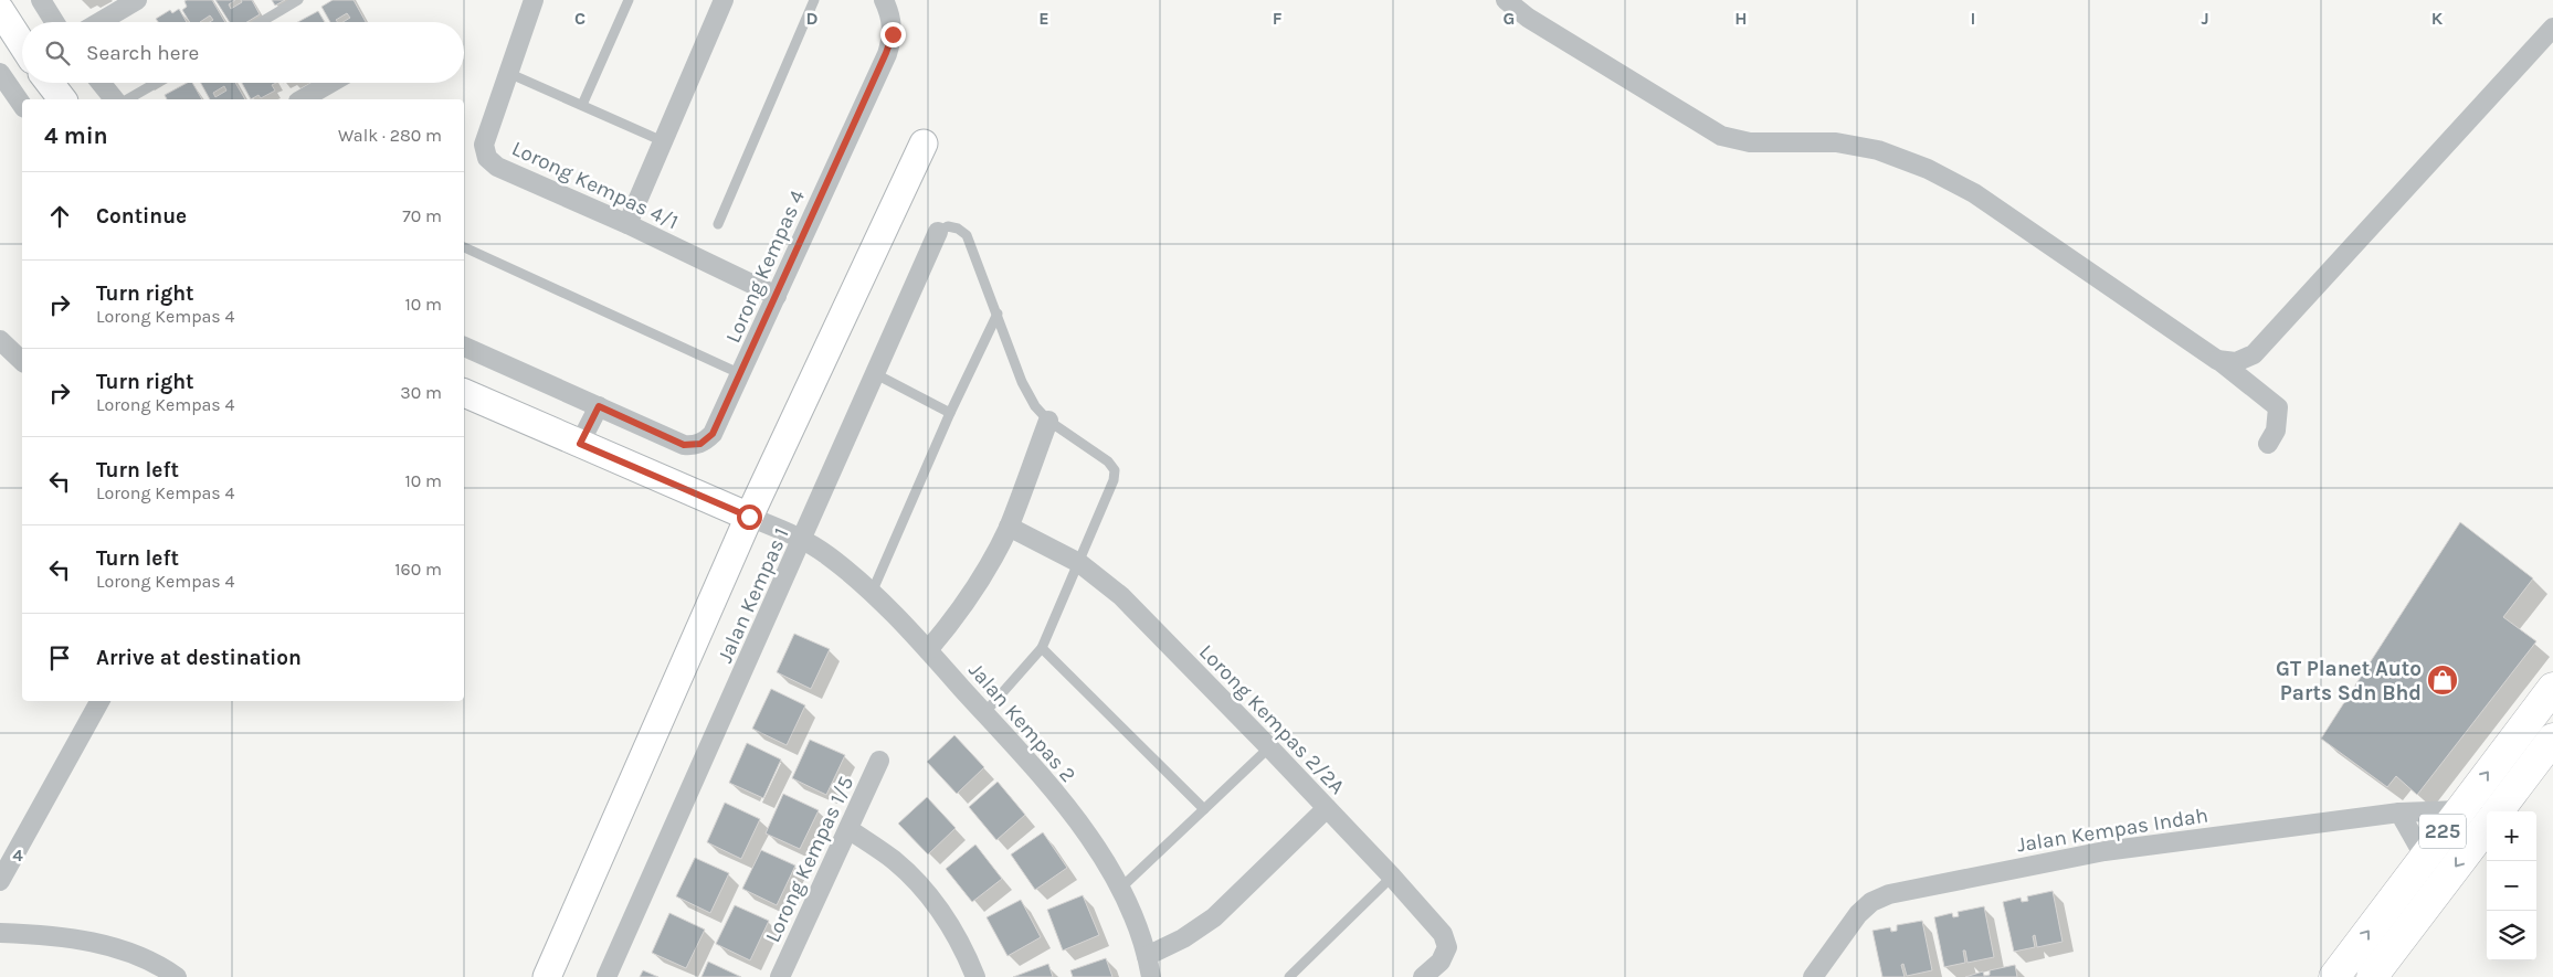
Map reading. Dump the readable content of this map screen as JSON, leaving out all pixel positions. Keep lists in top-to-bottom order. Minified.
{"streets":{"highway":["225"],"street":["Lorong Kempas 4/1","Lorong Kempas 4","Jalan Kempas 1","Lorong Kempas 2/2A","Jalan Kempas 2","Jalan Kempas Indah","Lorong Kempas 1/5"]},"crossings":[["Lorong Kempas 4/1","Lorong Kempas 4"],["Jalan Kempas 1","Jalan Kempas 2"],["Jalan Kempas Indah","225"]],"places":{"shop":["GT Planet Auto Parts Sdn Bhd"]},"page":{"search":"Search here","heading":["4 min","Walk · 280 m"],"list":[["Continue","70 m"],["Turn right","Lorong Kempas 4","10 m"],["Turn right","Lorong Kempas 4","30 m"],["Turn left","Lorong Kempas 4","10 m"],["Turn left","Lorong Kempas 4","160 m"],"Arrive at destination"],"map_buttons":["+","−"]},"grid":{"columns":["C","D","E","F","G","H","I","J","K"],"rows":["4"]}}
